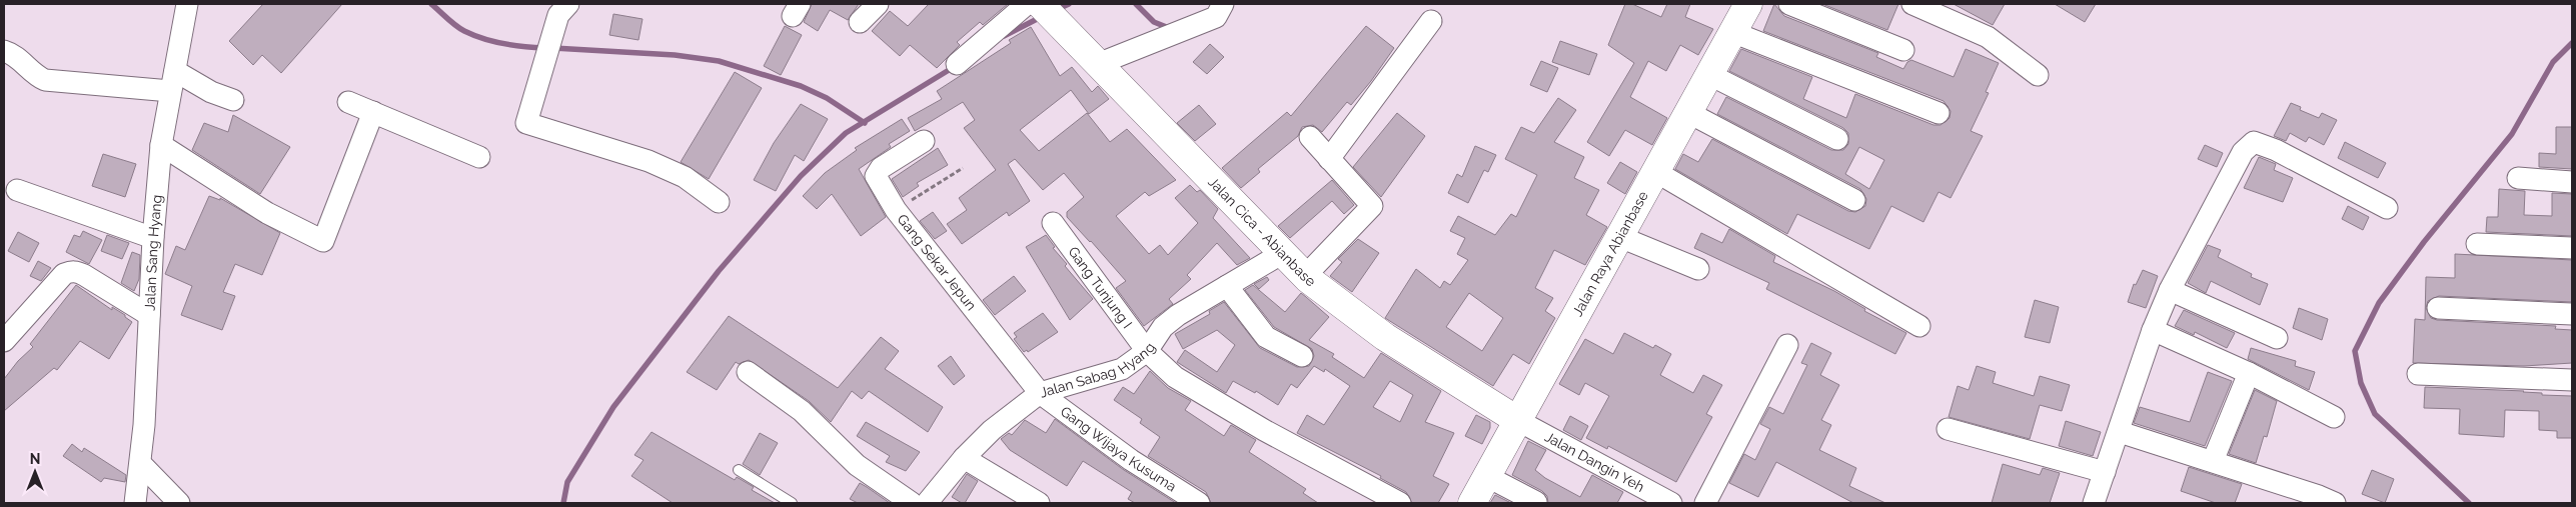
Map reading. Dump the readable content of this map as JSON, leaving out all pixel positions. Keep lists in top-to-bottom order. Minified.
{"streets":{"street":["Jalan Cica - Abianbase","Jalan Sang Hyang","Jalan Raya Abianbase","Gang Sekar Jepun","Gang Tunjung I","Jalan Sabag Hyang","Gang Wijaya Kusuma","Jalan Dangin Yeh"]},"crossings":[["Jalan Cica - Abianbase","Jalan Raya Abianbase"],["Jalan Cica - Abianbase","Jalan Sabag Hyang"],["Jalan Cica - Abianbase","Jalan Dangin Yeh"],["Jalan Raya Abianbase","Jalan Dangin Yeh"],["Gang Sekar Jepun","Jalan Sabag Hyang"],["Gang Sekar Jepun","Gang Wijaya Kusuma"],["Gang Tunjung I","Jalan Sabag Hyang"],["Jalan Sabag Hyang","Gang Wijaya Kusuma"]],"north":"top"}
